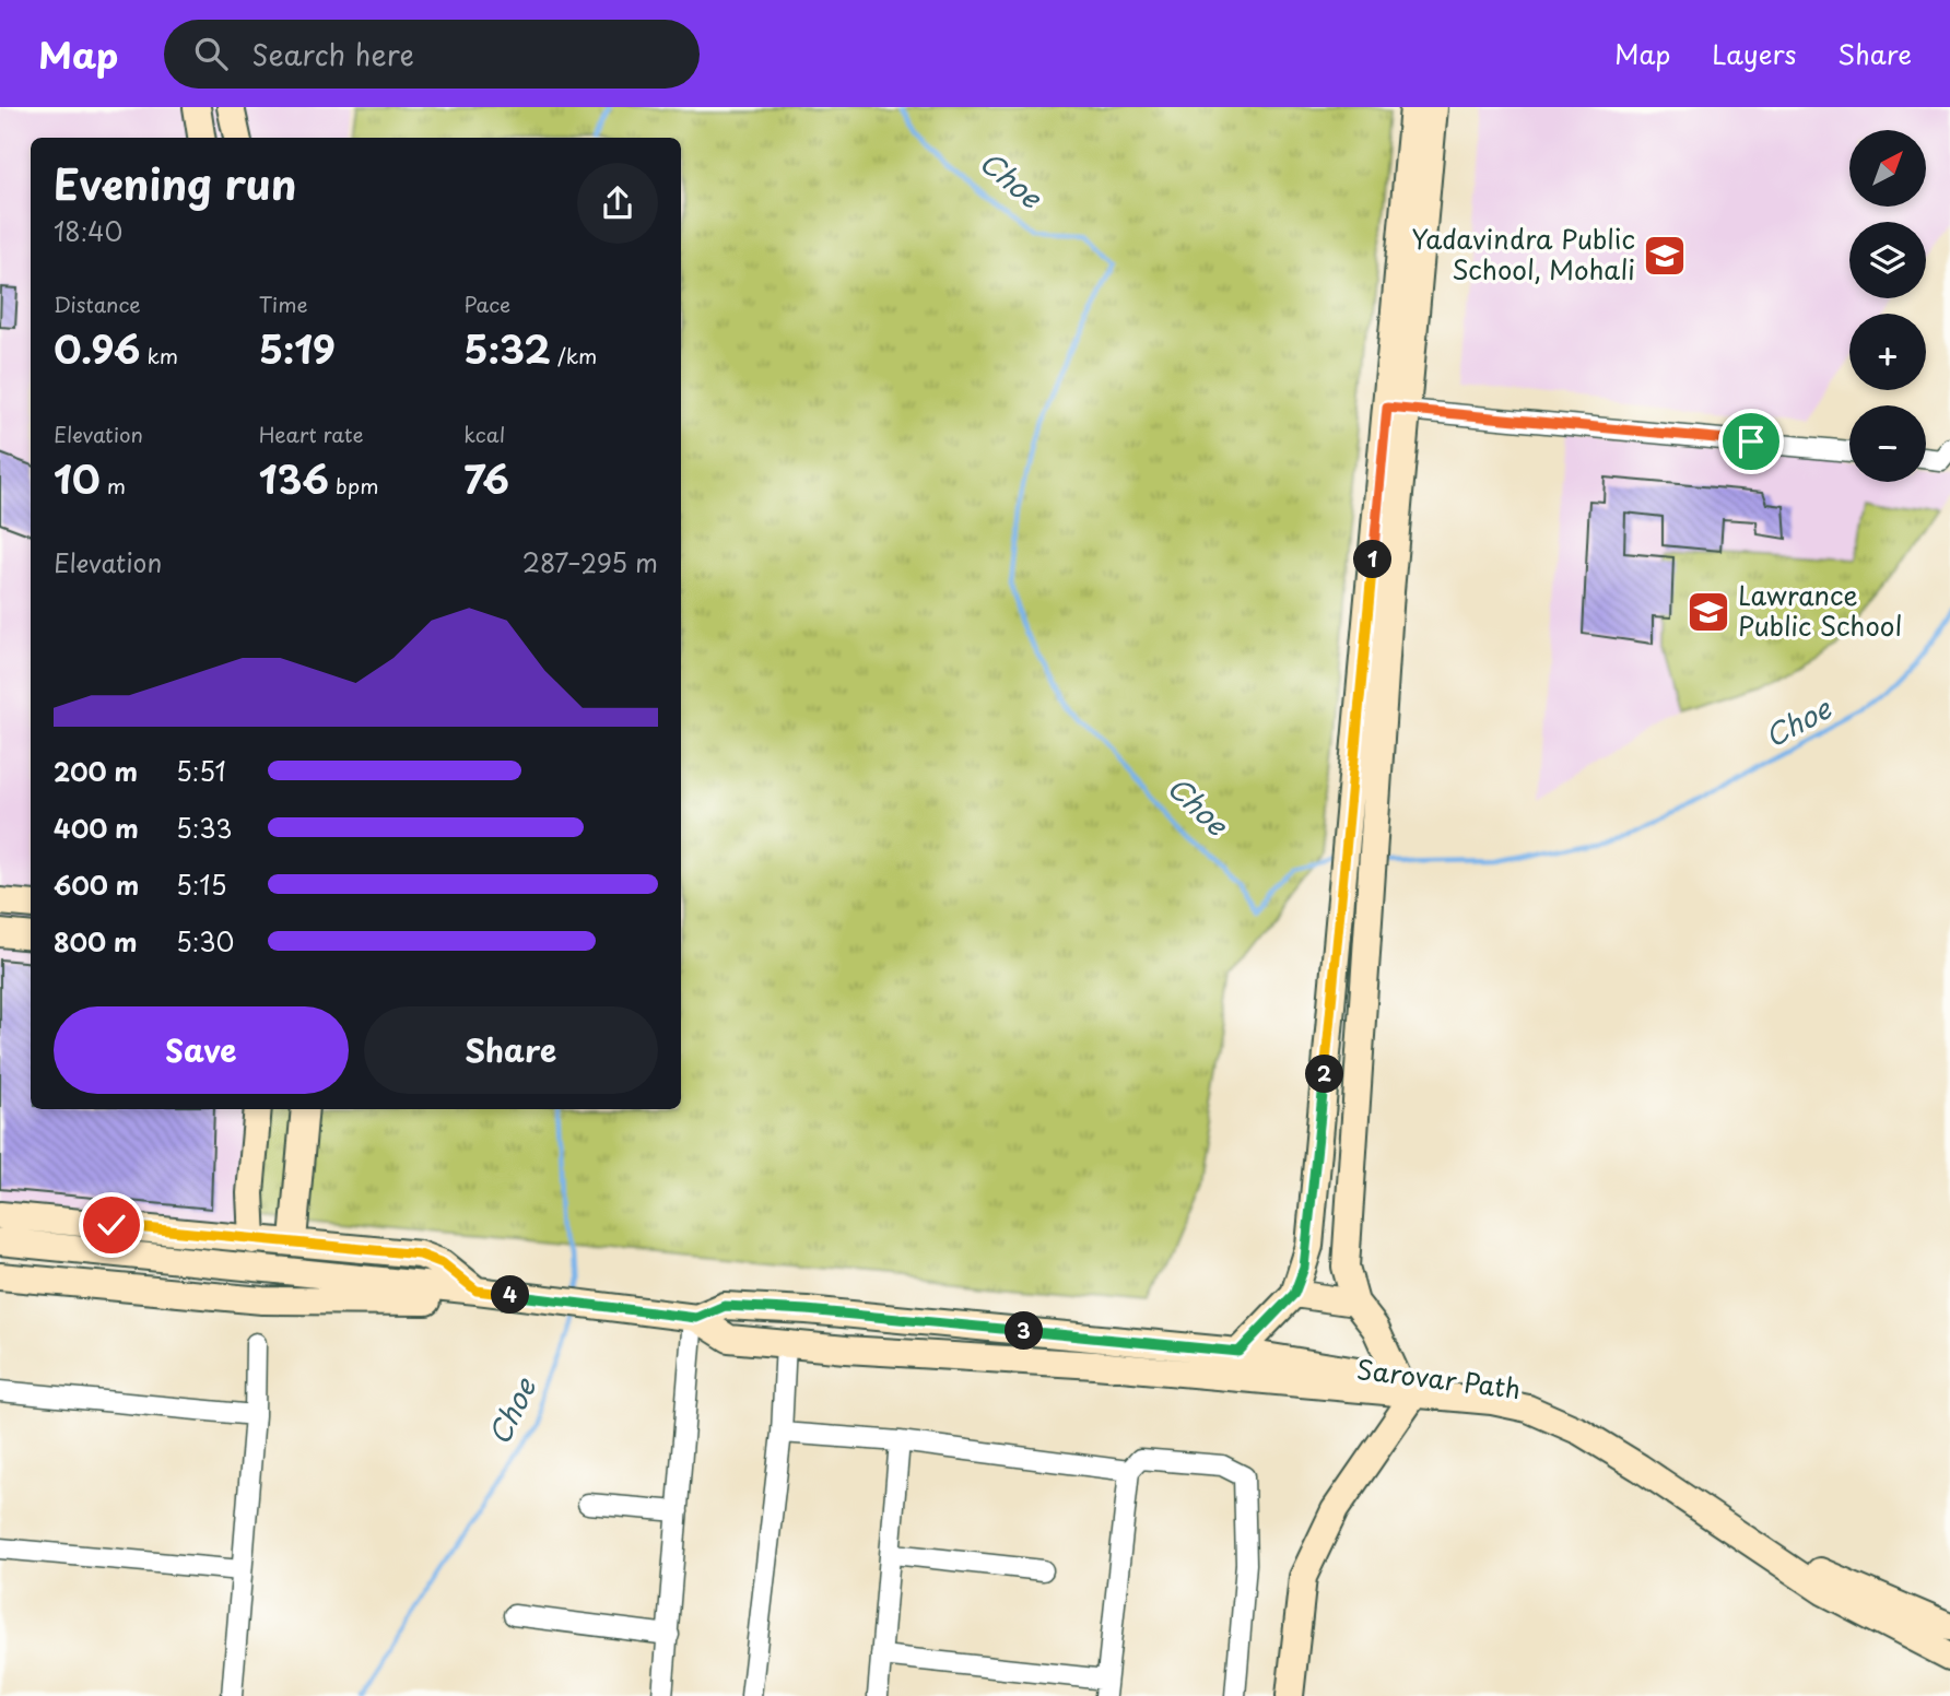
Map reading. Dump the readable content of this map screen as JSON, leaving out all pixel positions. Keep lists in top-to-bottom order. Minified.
{"streets":{"main road":["Sarovar Path"]},"water":["Choe"],"places":{"school or university":["Yadavindra Public School, Mohali","Lawrance Public School"]},"north":"top right","page":{"header":"Map","search":"Search here","nav":["Map","Layers","Share"],"map_buttons":["+","−"],"heading":["Evening run","18:40"],"stats":[["Distance","0.96 km"],["Time","5:19"],["Pace","5:32 /km"],["Elevation","10 m"],["Heart rate","136 bpm"],["kcal","76"]],"chart":["Elevation","287–295 m"],"pins":["1","2","4","3"],"list":[{"name":"200 m","note":"5:51"},{"name":"400 m","note":"5:33"},{"name":"600 m","note":"5:15"},{"name":"800 m","note":"5:30"}],"buttons":["Save","Share"]}}
